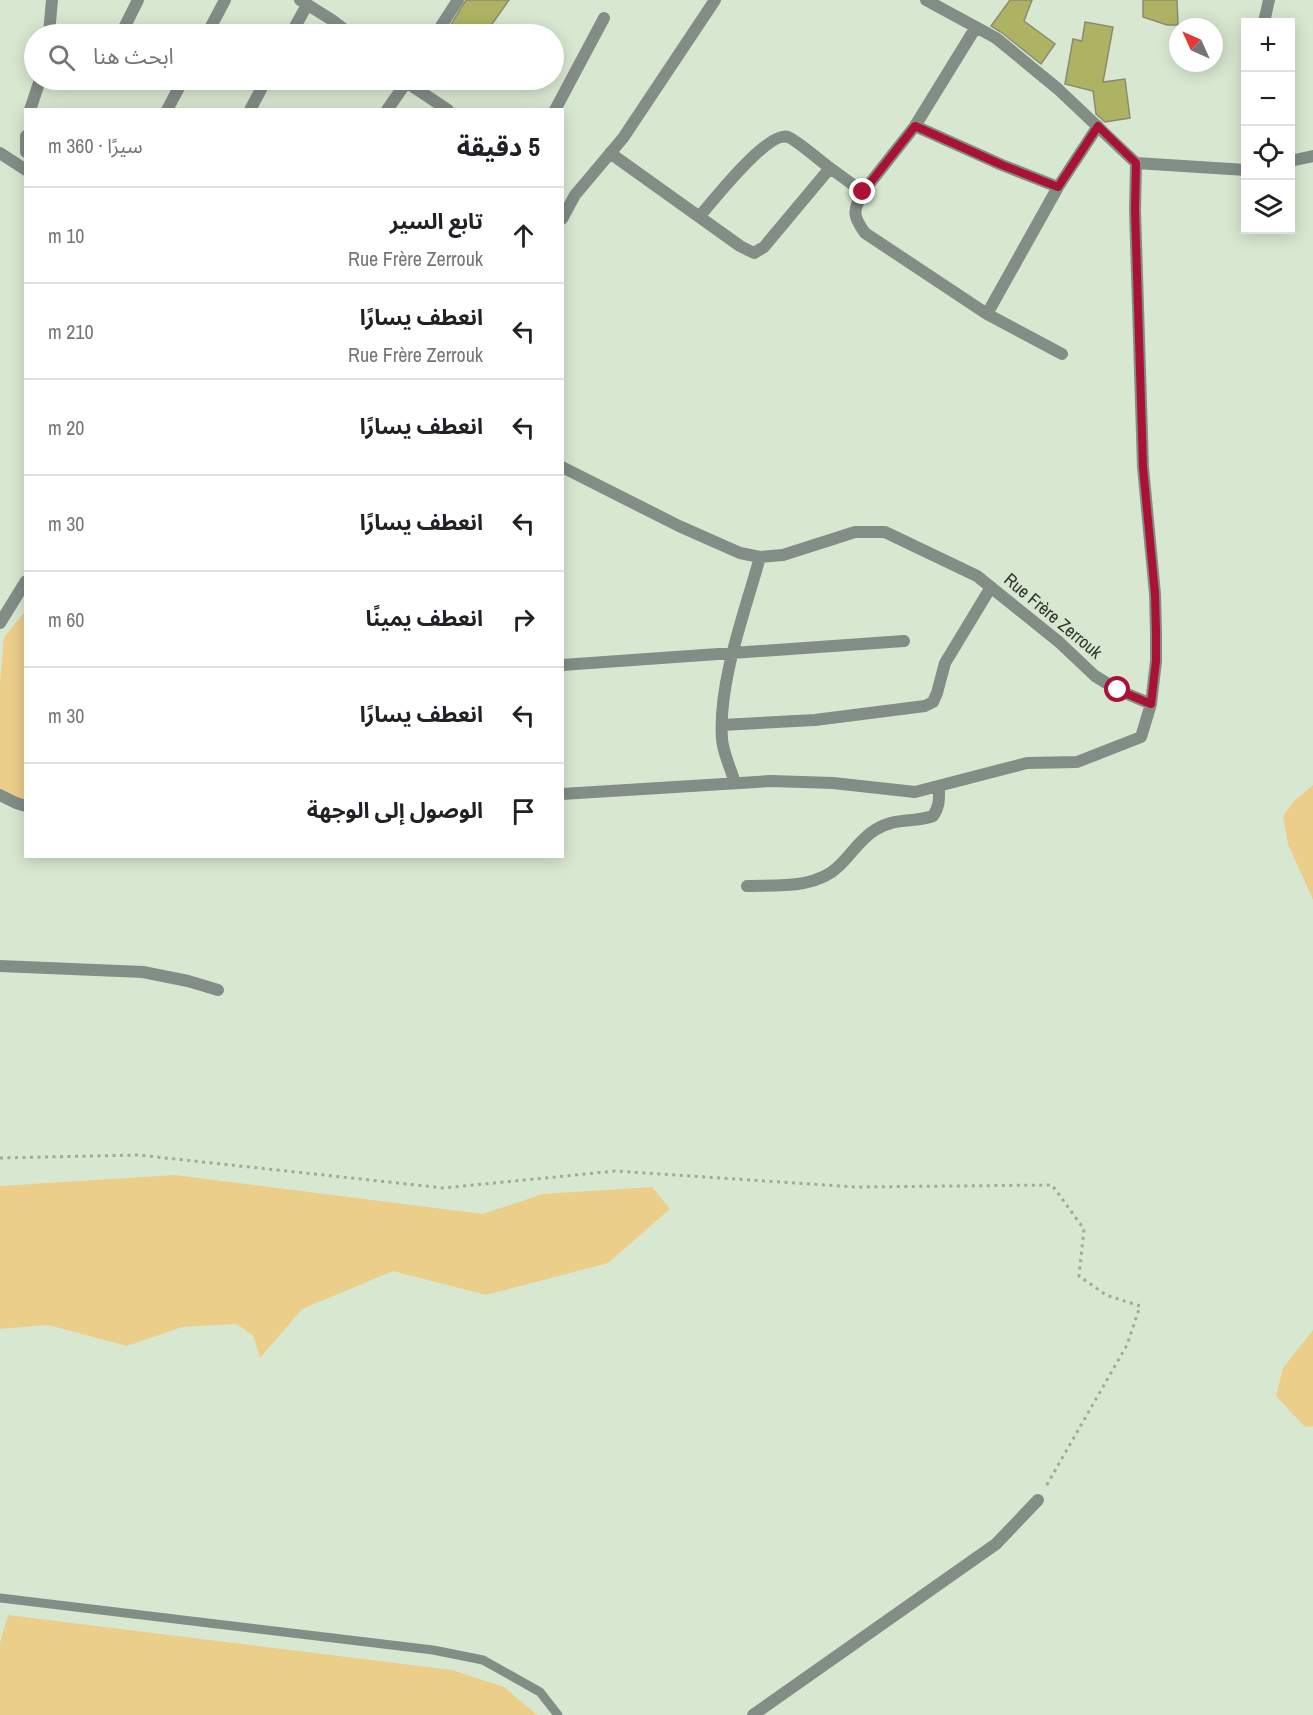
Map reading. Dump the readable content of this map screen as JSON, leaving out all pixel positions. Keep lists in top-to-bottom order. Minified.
{"streets":{"street":["Rue Frère Zerrouk"]},"north":"top left","page":{"map_buttons":["+","−"],"search":"ابحث هنا","heading":["5 دقيقة","سيرًا · 360 m"],"list":[["تابع السير","Rue Frère Zerrouk","10 m"],["انعطف يسارًا","Rue Frère Zerrouk","210 m"],["انعطف يسارًا","20 m"],["انعطف يسارًا","30 m"],["انعطف يمينًا","60 m"],["انعطف يسارًا","30 m"],"الوصول إلى الوجهة"]}}
